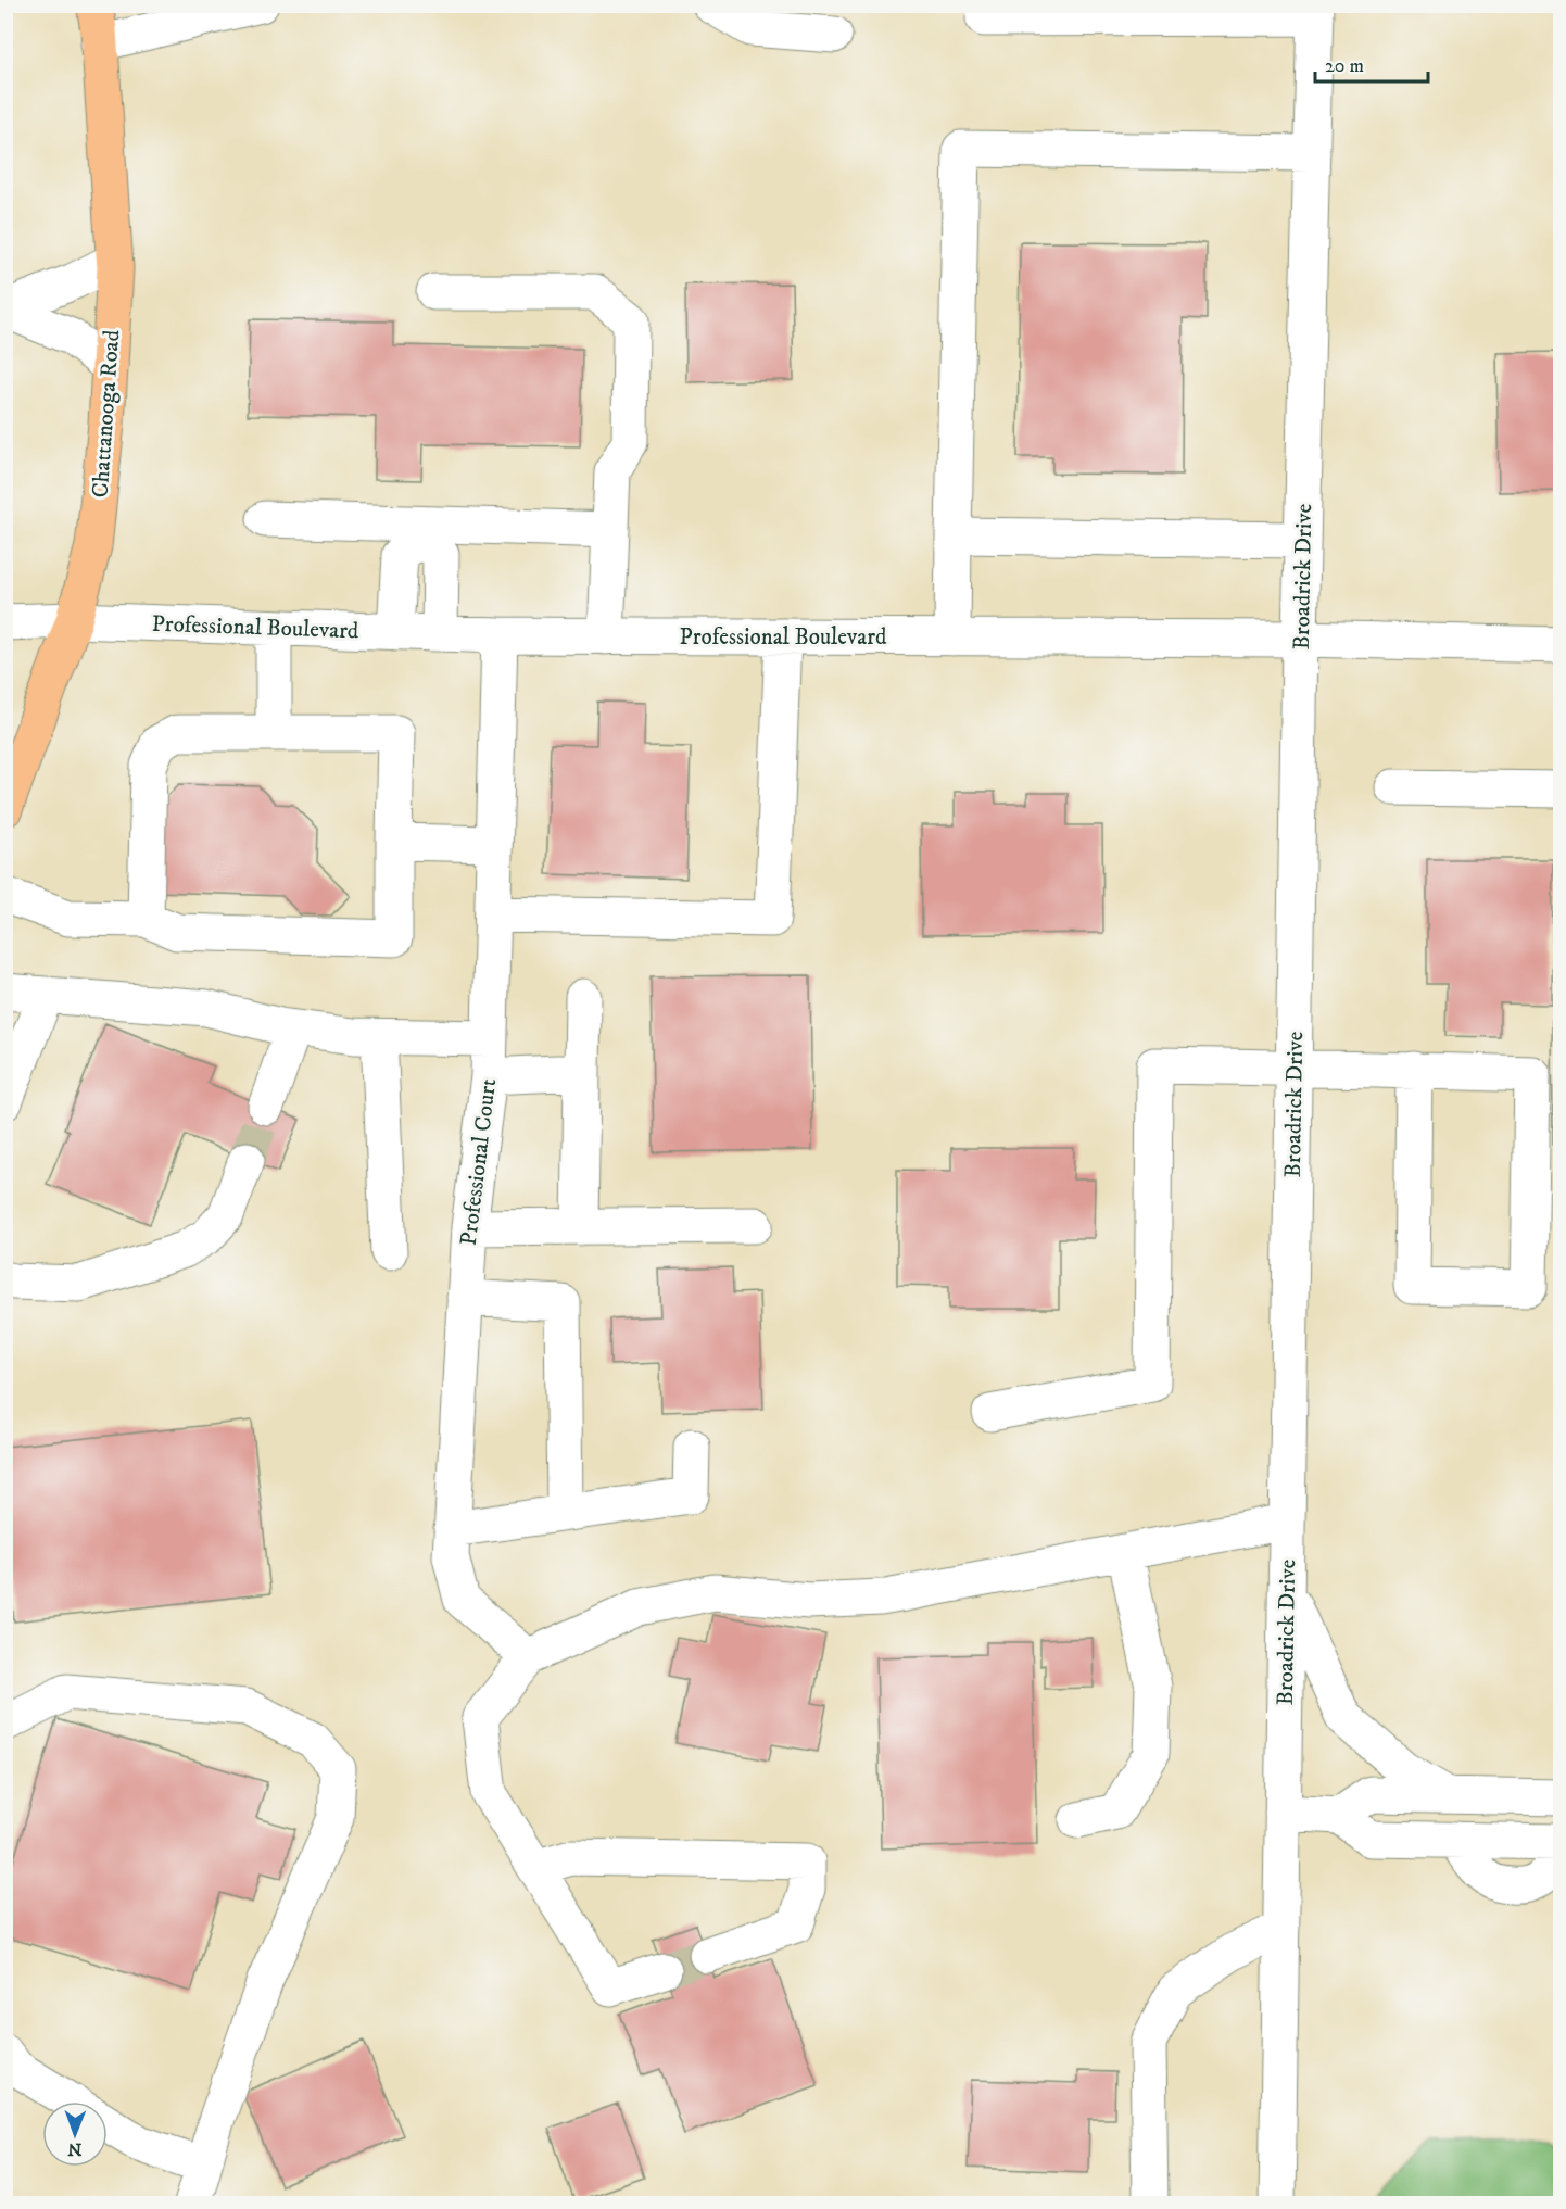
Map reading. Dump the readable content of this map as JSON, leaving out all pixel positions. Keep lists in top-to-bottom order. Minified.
{"streets":{"main road":["Chattanooga Road"],"street":["Broadrick Drive","Professional Boulevard","Professional Court"]},"crossings":[["Chattanooga Road","Professional Boulevard"],["Broadrick Drive","Professional Boulevard"],["Professional Boulevard","Professional Court"]],"scale_bar":"20 m","north":"bottom"}
